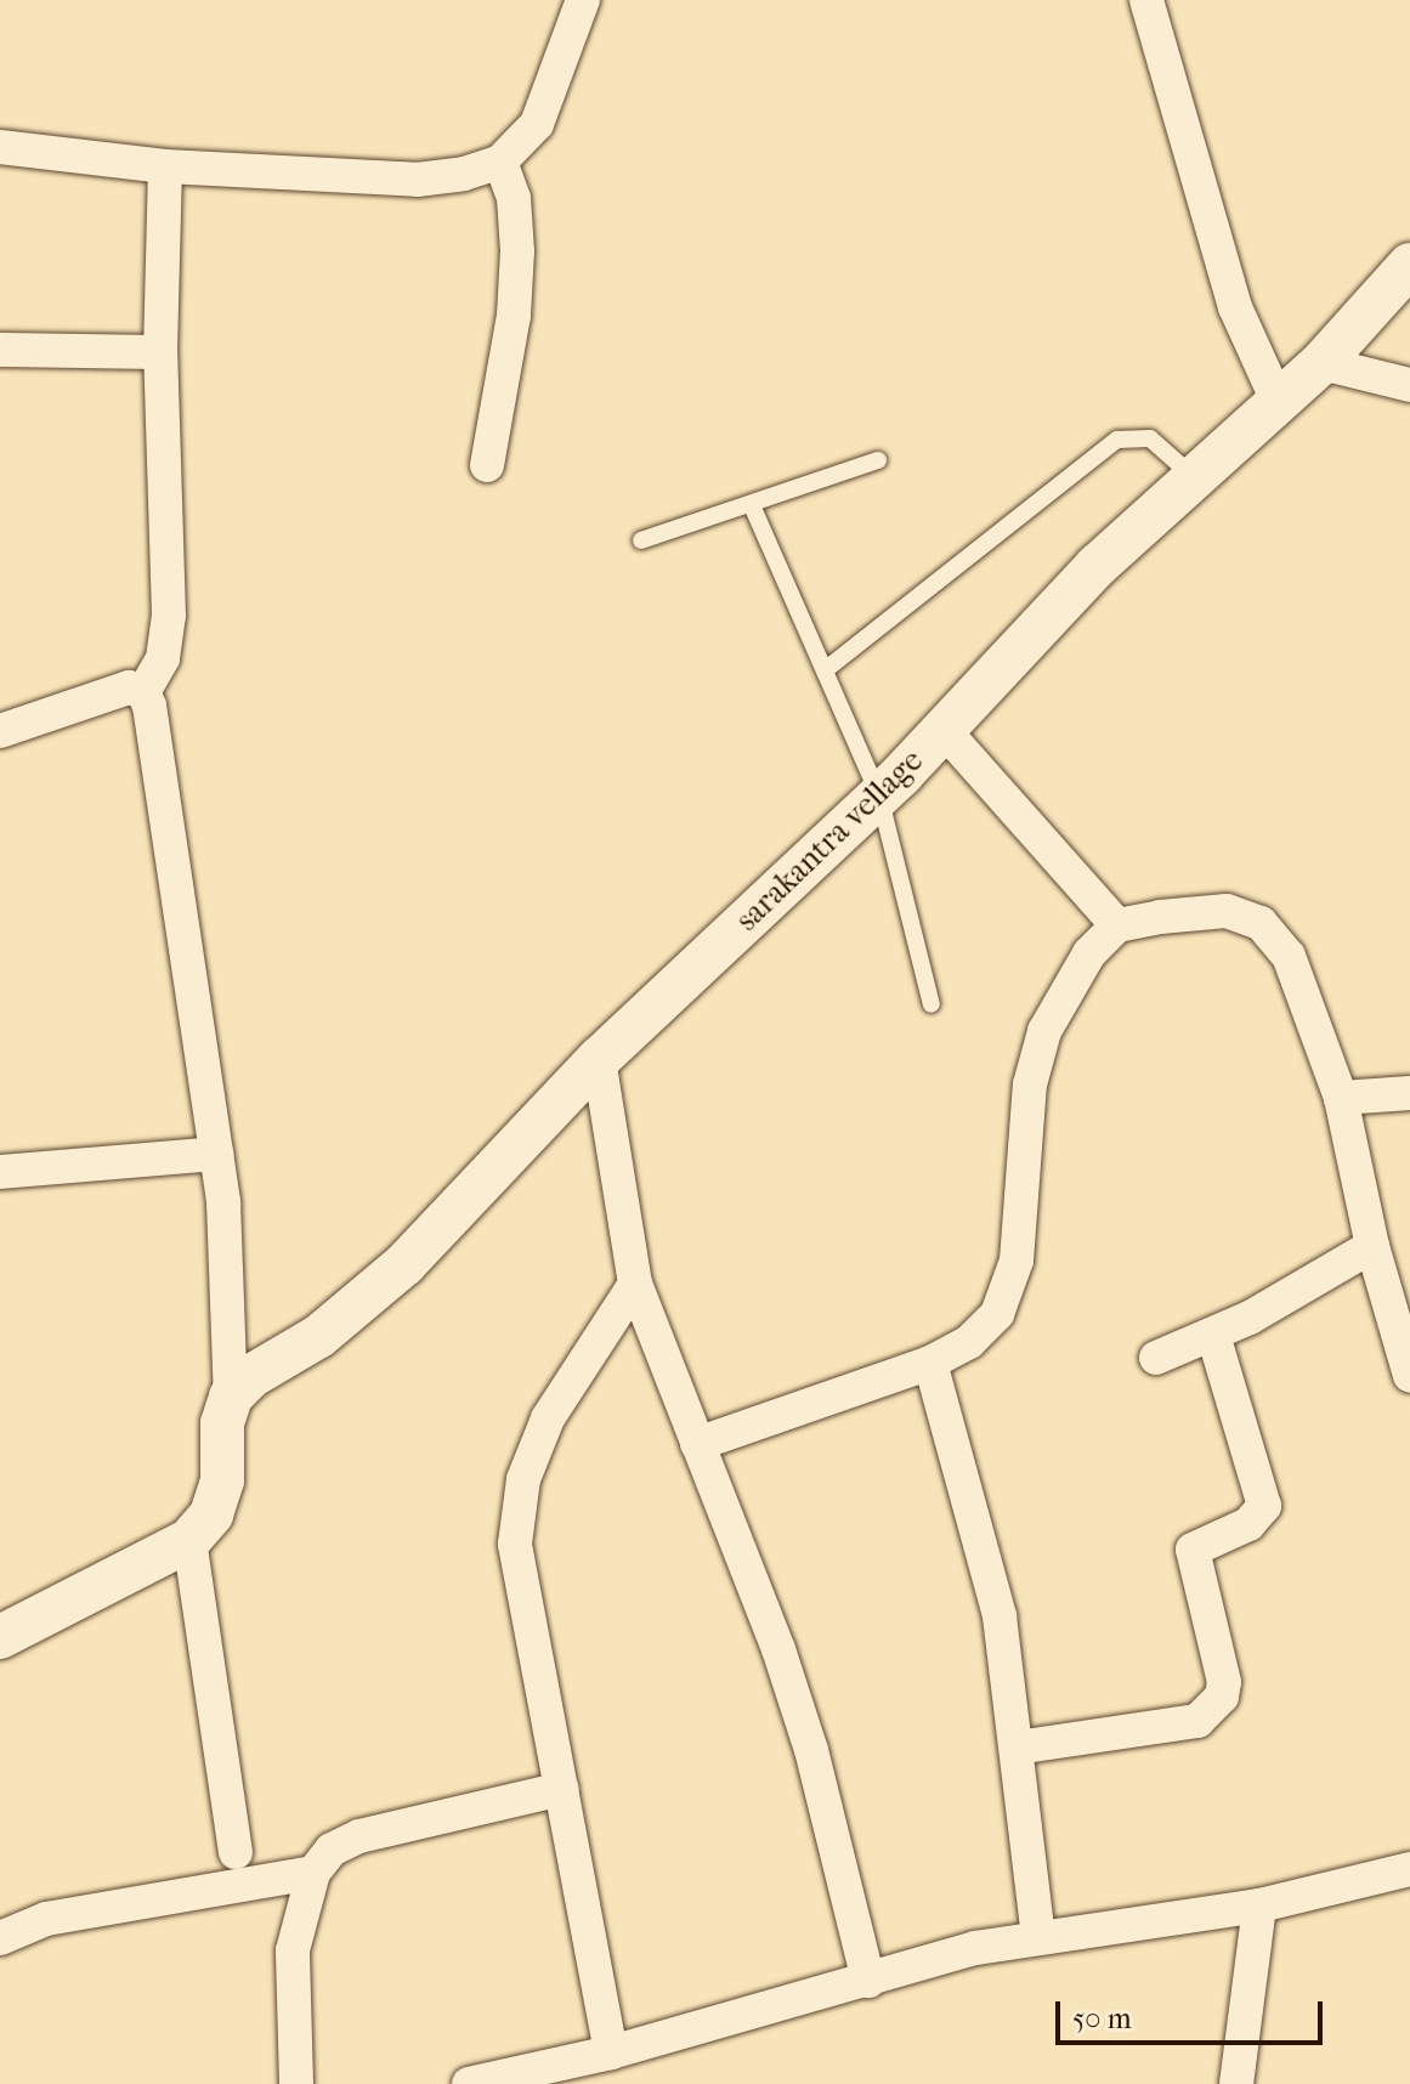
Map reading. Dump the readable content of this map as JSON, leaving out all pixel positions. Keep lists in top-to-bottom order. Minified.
{"streets":{"street":["sarakantra vellage"]},"scale_bar":"50 m"}
